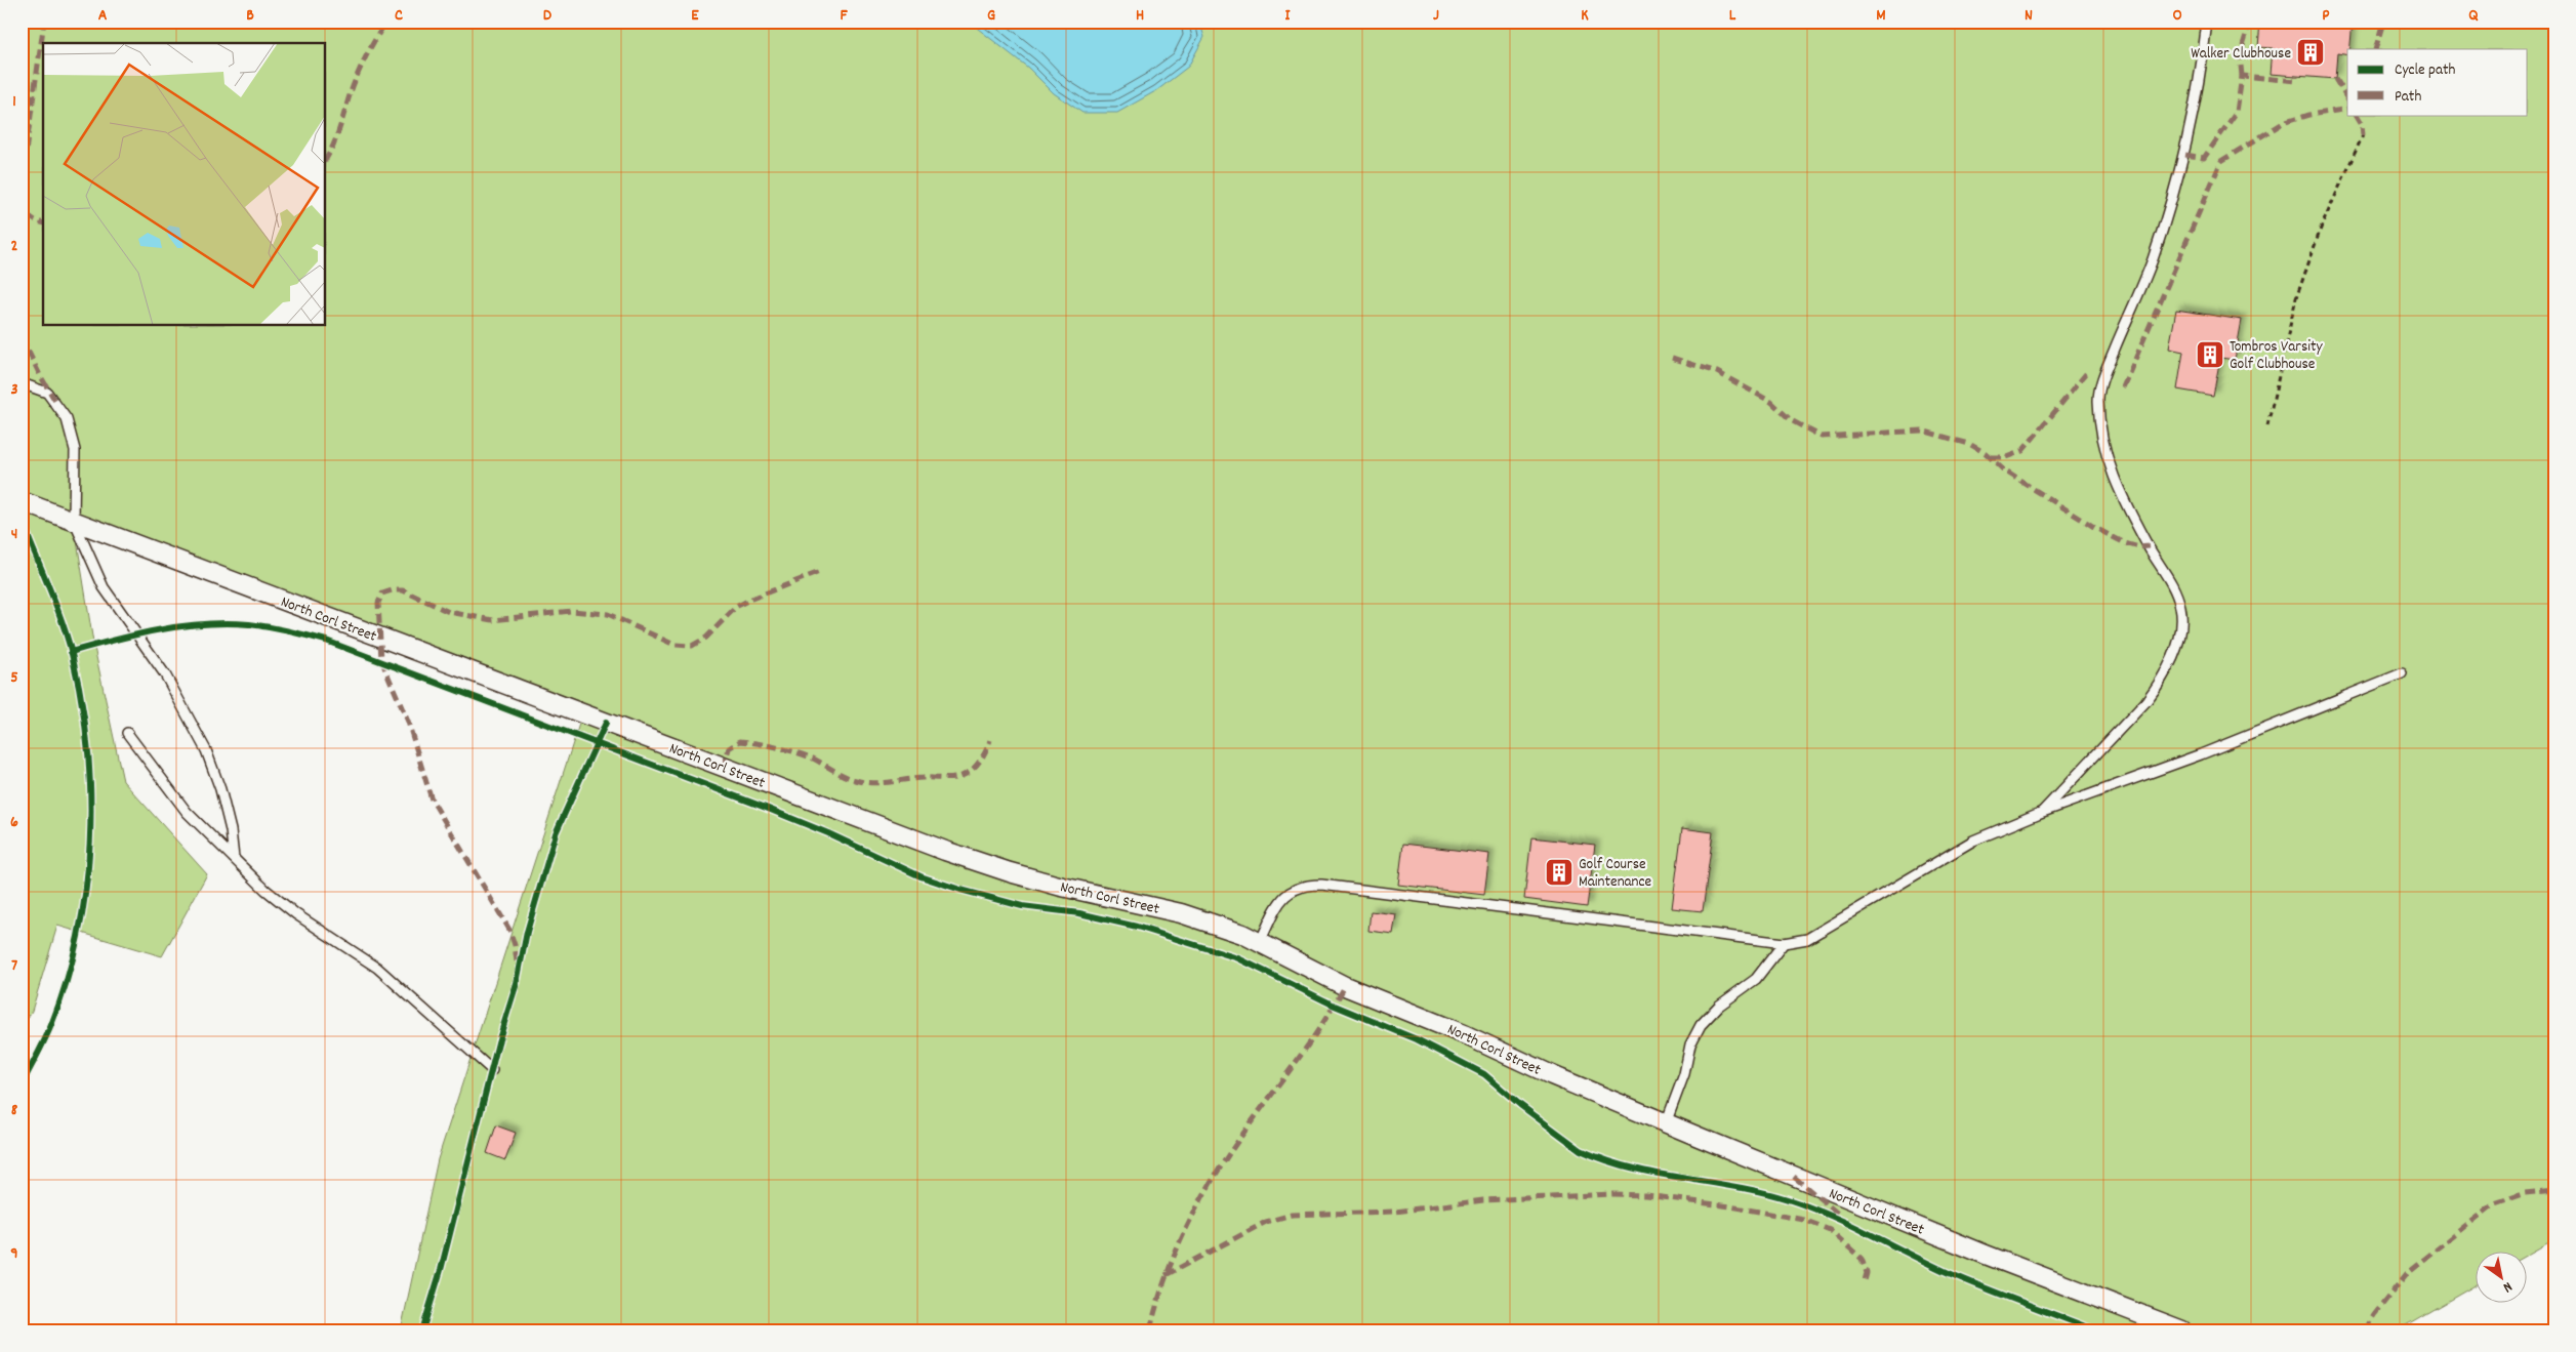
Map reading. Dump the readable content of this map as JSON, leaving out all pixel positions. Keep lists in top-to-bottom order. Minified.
{"streets":{"street":["North Corl Street"]},"places":{"building":["Walker Clubhouse","Tombros Varsity Golf Clubhouse","Golf Course Maintenance"]},"legend":["Cycle path","Path"],"north":"bottom right","grid":{"columns":["A","B","C","D","E","F","G","H","I","J","K","L","M","N","O","P","Q"],"rows":["1","2","3","4","5","6","7","8","9"]}}
